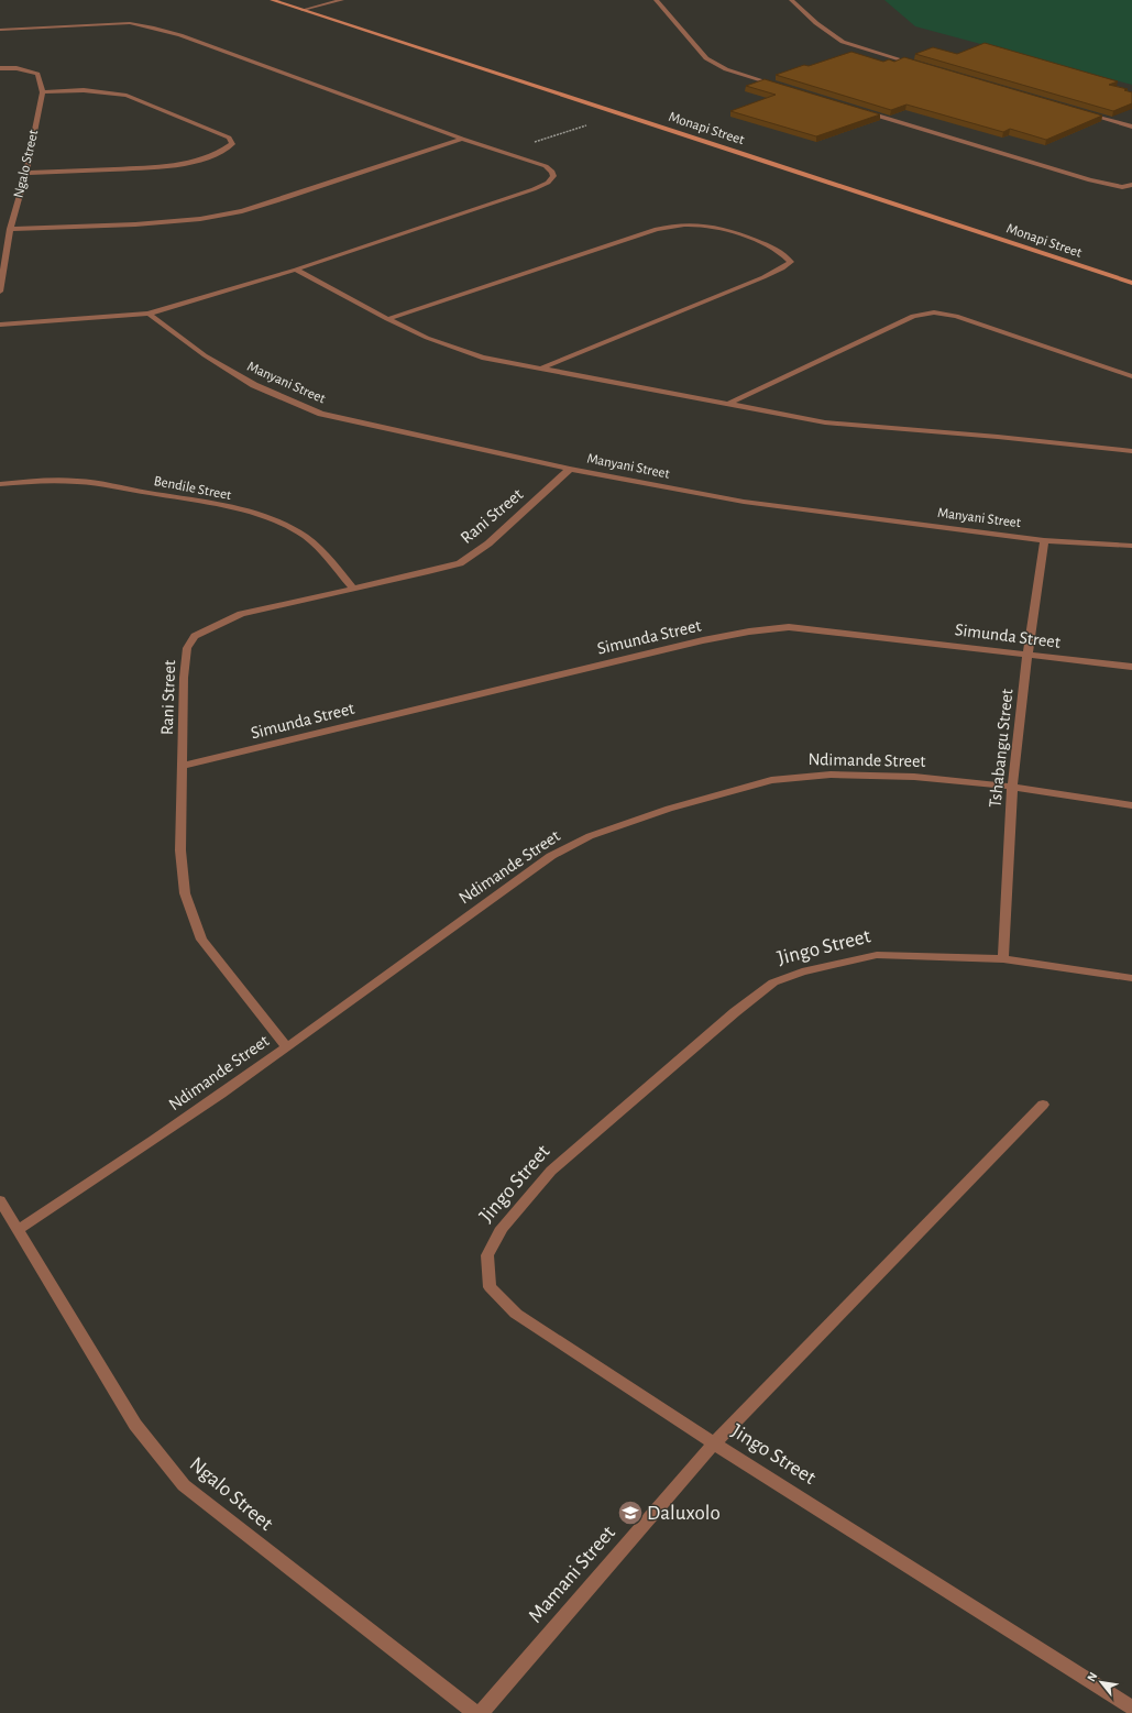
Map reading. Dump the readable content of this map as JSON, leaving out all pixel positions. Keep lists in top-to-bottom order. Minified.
{"streets":{"street":["Monapi Street","Ngalo Street","Manyani Street","Bendile Street","Rani Street","Simunda Street","Tshabangu Street","Ndimande Street","Jingo Street","Mamani Street"]},"crossings":[["Ngalo Street","Ndimande Street"],["Manyani Street","Rani Street"],["Manyani Street","Tshabangu Street"],["Bendile Street","Rani Street"],["Rani Street","Simunda Street"],["Rani Street","Ndimande Street"],["Simunda Street","Tshabangu Street"],["Tshabangu Street","Ndimande Street"],["Tshabangu Street","Jingo Street"],["Jingo Street","Mamani Street"]],"places":{"school or university":["Daluxolo"]},"north":"top left"}
